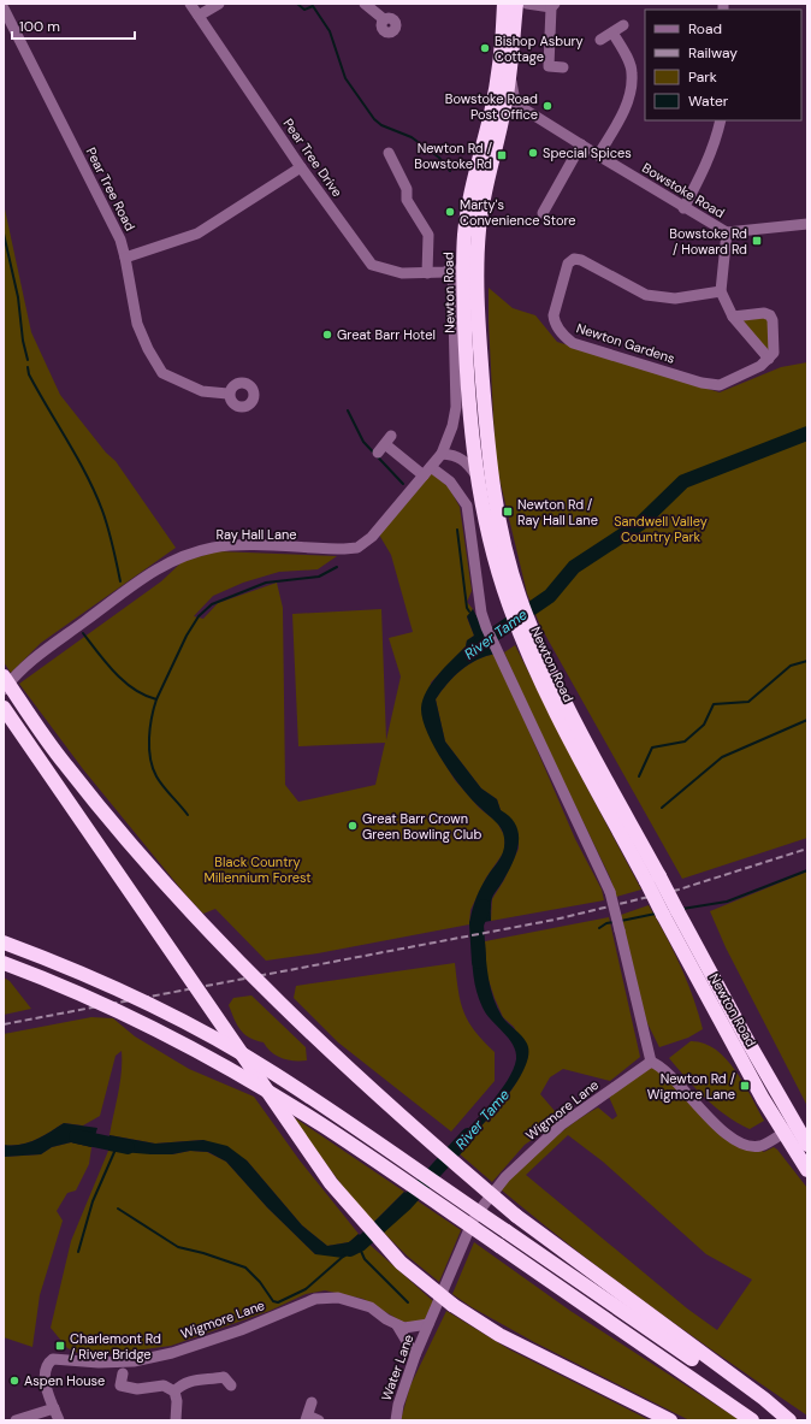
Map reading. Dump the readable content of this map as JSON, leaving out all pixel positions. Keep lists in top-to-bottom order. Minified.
{"streets":{"highway":["Newton Road"],"street":["Pear Tree Drive","Pear Tree Road","Bowstoke Road","Newton Gardens","Ray Hall Lane","Wigmore Lane","Water Lane"]},"crossings":[["Pear Tree Drive","Newton Road"],["Bowstoke Road","Newton Road"],["Newton Road","Ray Hall Lane"],["Wigmore Lane","Water Lane"]],"water":["River Tame"],"parks":["Sandwell Valley Country Park","Black Country Millennium Forest"],"places":{"other":["Bishop Asbury Cottage","Bowstoke Road Post Office","Special Spices","Marty's Convenience Store","Great Barr Hotel","Great Barr Crown Green Bowling Club","Aspen House"],"transit":["Newton Rd / Bowstoke Rd","Bowstoke Rd / Howard Rd","Newton Rd / Ray Hall Lane","Newton Rd / Wigmore Lane","Charlemont Rd / River Bridge"]},"legend":["Road","Railway","Park","Water"],"scale_bar":"100 m"}
